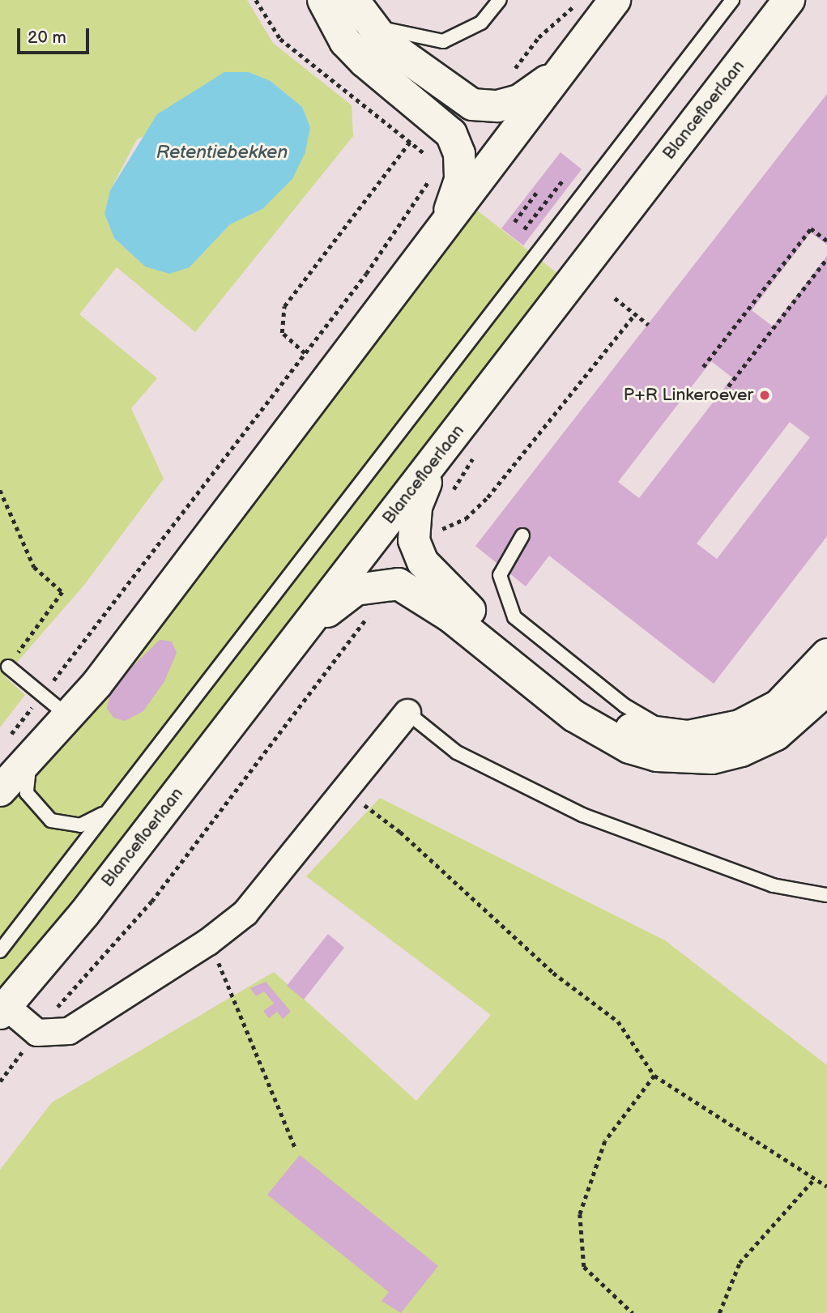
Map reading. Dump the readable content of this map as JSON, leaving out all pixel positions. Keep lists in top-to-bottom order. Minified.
{"streets":{"main road":["Blancefloerlaan"]},"water":["Retentiebekken"],"places":["P+R Linkeroever"],"scale_bar":"20 m"}
